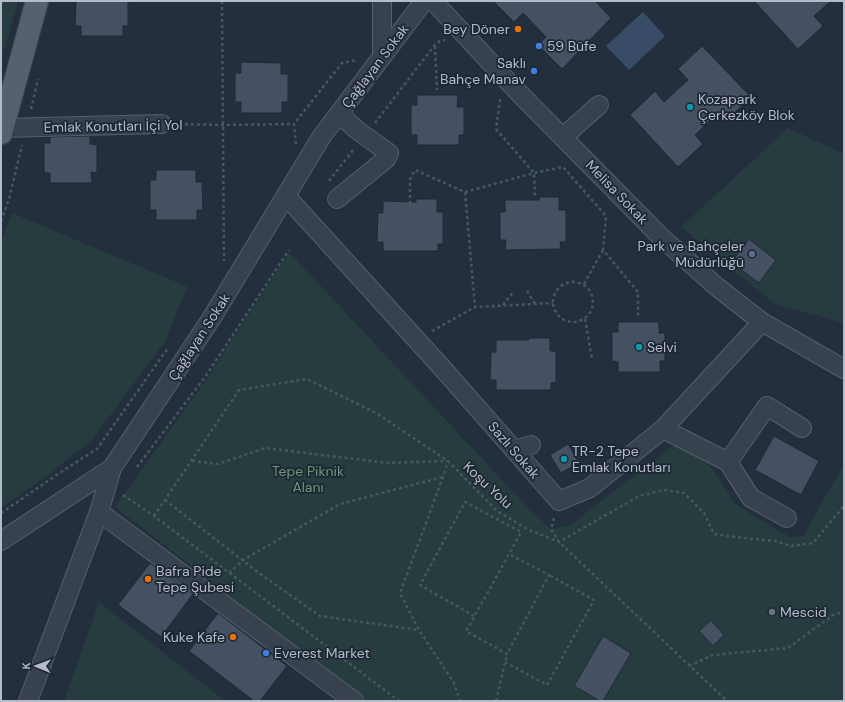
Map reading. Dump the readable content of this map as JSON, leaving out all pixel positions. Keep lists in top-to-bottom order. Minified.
{"streets":{"street":["Çağlayan Sokak","Emlak Konutları İçi Yol","Melisa Sokak","Sazlı Sokak"],"path":["Koşu Yolu"]},"crossings":[["Çağlayan Sokak","Sazlı Sokak"]],"parks":["Tepe Piknik Alanı"],"places":["Bey Döner","59 Büfe","Saklı Bahçe Manav","Kozapark Çerkezköy Blok","Park ve Bahçeler Müdürlüğü","Selvi","TR-2 Tepe Emlak Konutları","Bafra Pide Tepe Şubesi","Mescid","Kuke Kafe","Everest Market"],"north":"left"}
